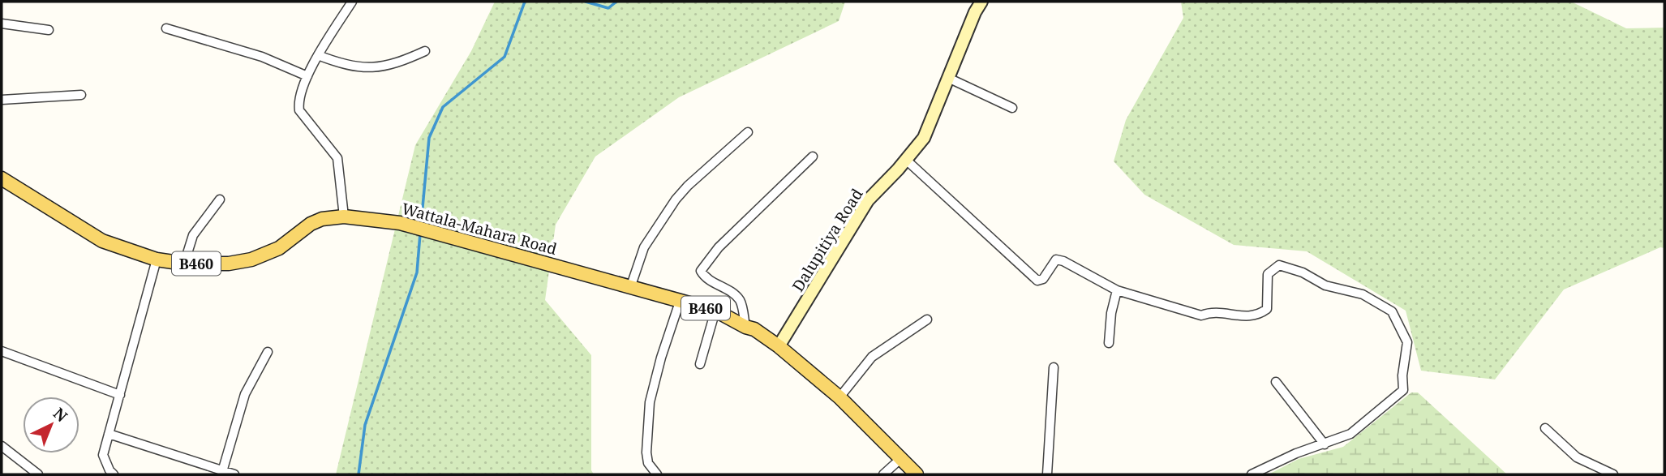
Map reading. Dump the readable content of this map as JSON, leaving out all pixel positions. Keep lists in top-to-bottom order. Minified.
{"streets":{"main road":["Wattala-Mahara Road","B460"],"street":["Dalupitiya Road"]},"crossings":[["Wattala-Mahara Road","Dalupitiya Road"]],"north":"top right"}
